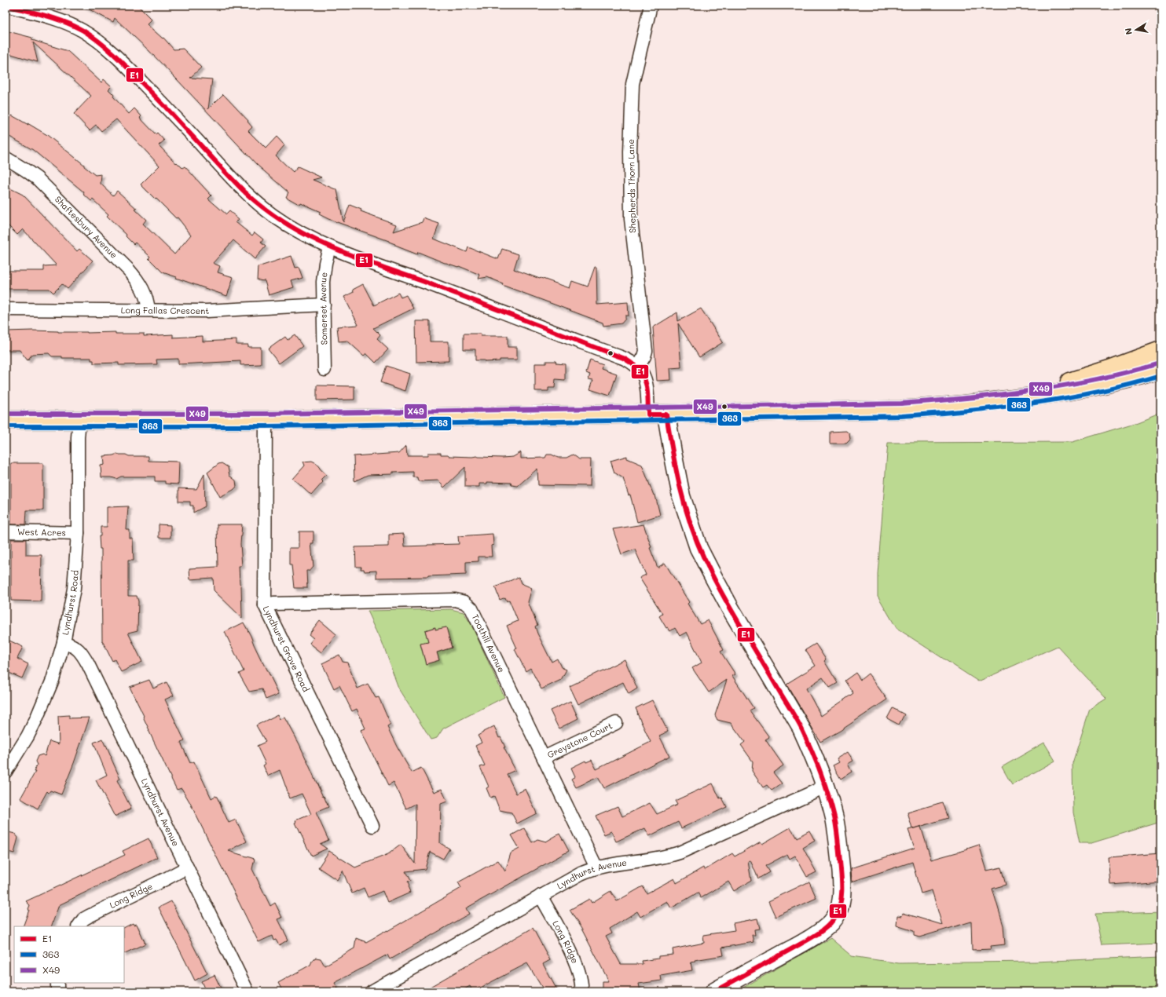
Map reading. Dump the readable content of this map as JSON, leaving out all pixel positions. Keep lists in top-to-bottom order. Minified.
{"streets":{"street":["Shepherds Thorn Lane","Shaftesbury Avenue","Somerset Avenue","Long Fallas Crescent","West Acres","Lyndhurst Road","Toothill Avenue","Lyndhurst Grove Road","Greystone Court","Lyndhurst Avenue","Long Ridge"]},"crossings":[["Shaftesbury Avenue","Long Fallas Crescent"],["Somerset Avenue","Long Fallas Crescent"],["West Acres","Lyndhurst Road"],["Lyndhurst Road","Lyndhurst Avenue"],["Toothill Avenue","Lyndhurst Grove Road"],["Toothill Avenue","Greystone Court"],["Toothill Avenue","Lyndhurst Avenue"],["Lyndhurst Avenue","Long Ridge"]],"lines":["transit line E1","transit line X49","transit line 363"],"legend":["E1","363","X49"],"north":"left"}
